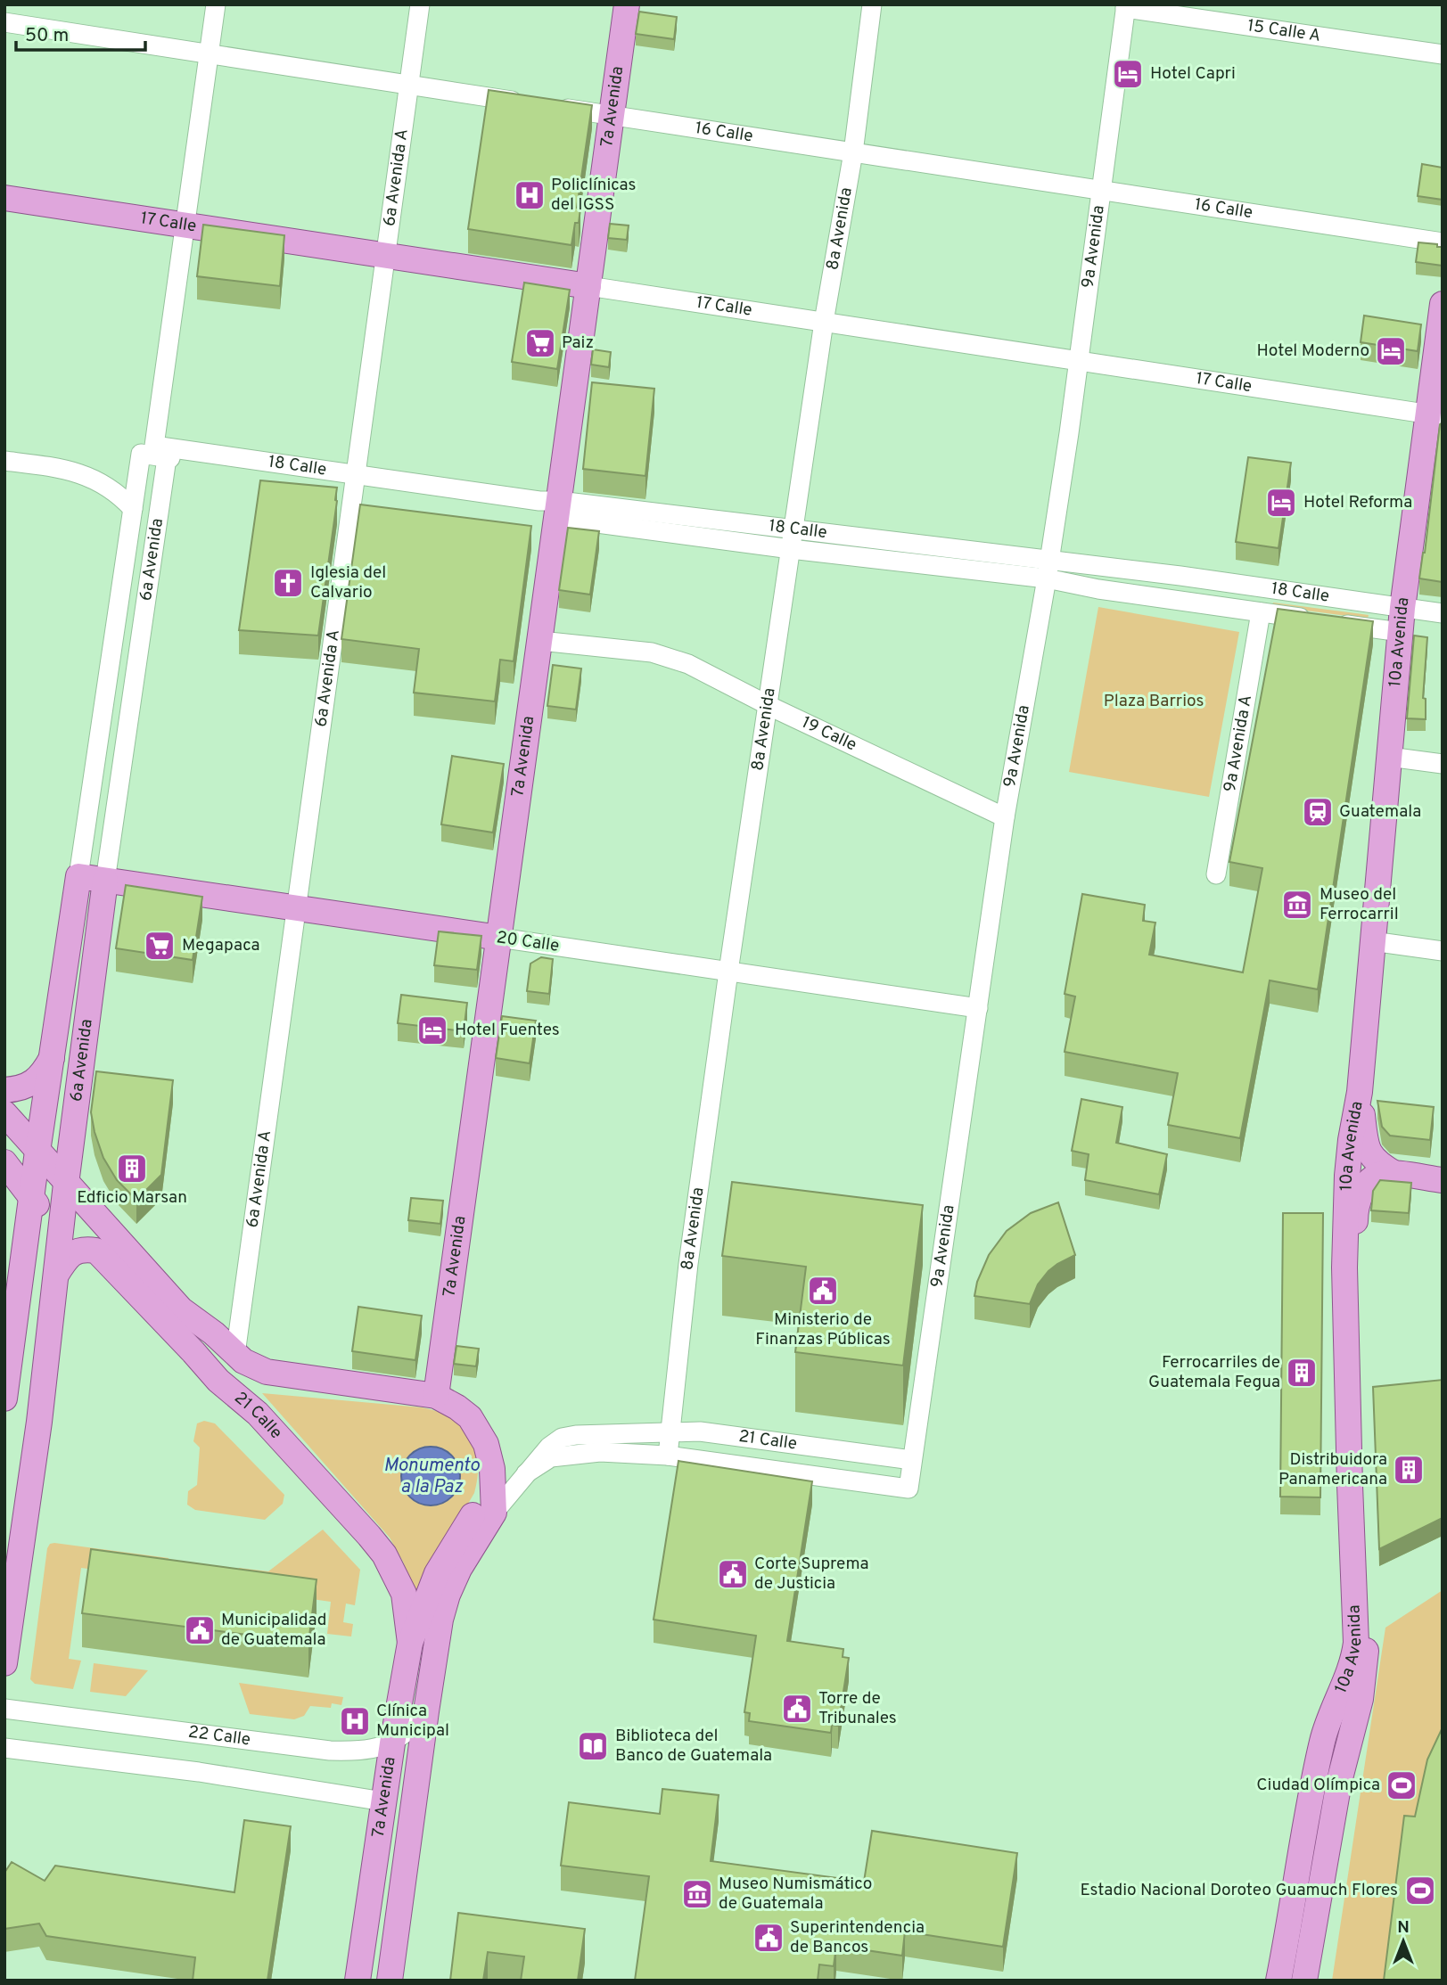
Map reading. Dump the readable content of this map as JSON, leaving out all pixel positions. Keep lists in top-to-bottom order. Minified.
{"streets":{"main road":["7a Avenida","17 Calle","6a Avenida","10a Avenida","20 Calle","21 Calle"],"street":["15 Calle A","16 Calle","6a Avenida A","8a Avenida","9a Avenida","18 Calle","19 Calle","9a Avenida A","22 Calle"]},"crossings":[["15 Calle A","9a Avenida"],["7a Avenida","16 Calle"],["7a Avenida","17 Calle"],["7a Avenida","18 Calle"],["7a Avenida","19 Calle"],["7a Avenida","20 Calle"],["7a Avenida","21 Calle"],["7a Avenida","22 Calle"],["16 Calle","8a Avenida"],["16 Calle","9a Avenida"],["6a Avenida A","17 Calle"],["6a Avenida A","18 Calle"],["6a Avenida A","20 Calle"],["6a Avenida A","21 Calle"],["17 Calle","8a Avenida"],["17 Calle","9a Avenida"],["17 Calle","6a Avenida"],["17 Calle","10a Avenida"],["8a Avenida","18 Calle"],["8a Avenida","19 Calle"],["8a Avenida","20 Calle"],["8a Avenida","21 Calle"],["9a Avenida","18 Calle"],["9a Avenida","19 Calle"],["9a Avenida","20 Calle"],["9a Avenida","21 Calle"],["18 Calle","6a Avenida"],["18 Calle","10a Avenida"],["18 Calle","9a Avenida A"],["6a Avenida","20 Calle"],["6a Avenida","21 Calle"]],"water":["Monumento a la Paz"],"parks":["Plaza Barrios"],"places":{"hotel":["Hotel Capri","Hotel Moderno","Hotel Reforma","Hotel Fuentes"],"hospital":["Policlínicas del IGSS","Clínica Municipal"],"supermarket":["Paiz","Megapaca"],"church":["Iglesia del Calvario"],"station":["Guatemala"],"museum":["Museo del Ferrocarril","Museo Numismático de Guatemala"],"building":["Edficio Marsan","Ferrocarriles de Guatemala Fegua","Distribuidora Panamericana"],"public building":["Ministerio de Finanzas Públicas","Corte Suprema de Justicia","Municipalidad de Guatemala","Torre de Tribunales","Superintendencia de Bancos"],"library":["Biblioteca del Banco de Guatemala"],"sports":["Ciudad Olímpica","Estadio Nacional Doroteo Guamuch Flores"]},"scale_bar":"50 m","north":"top"}
